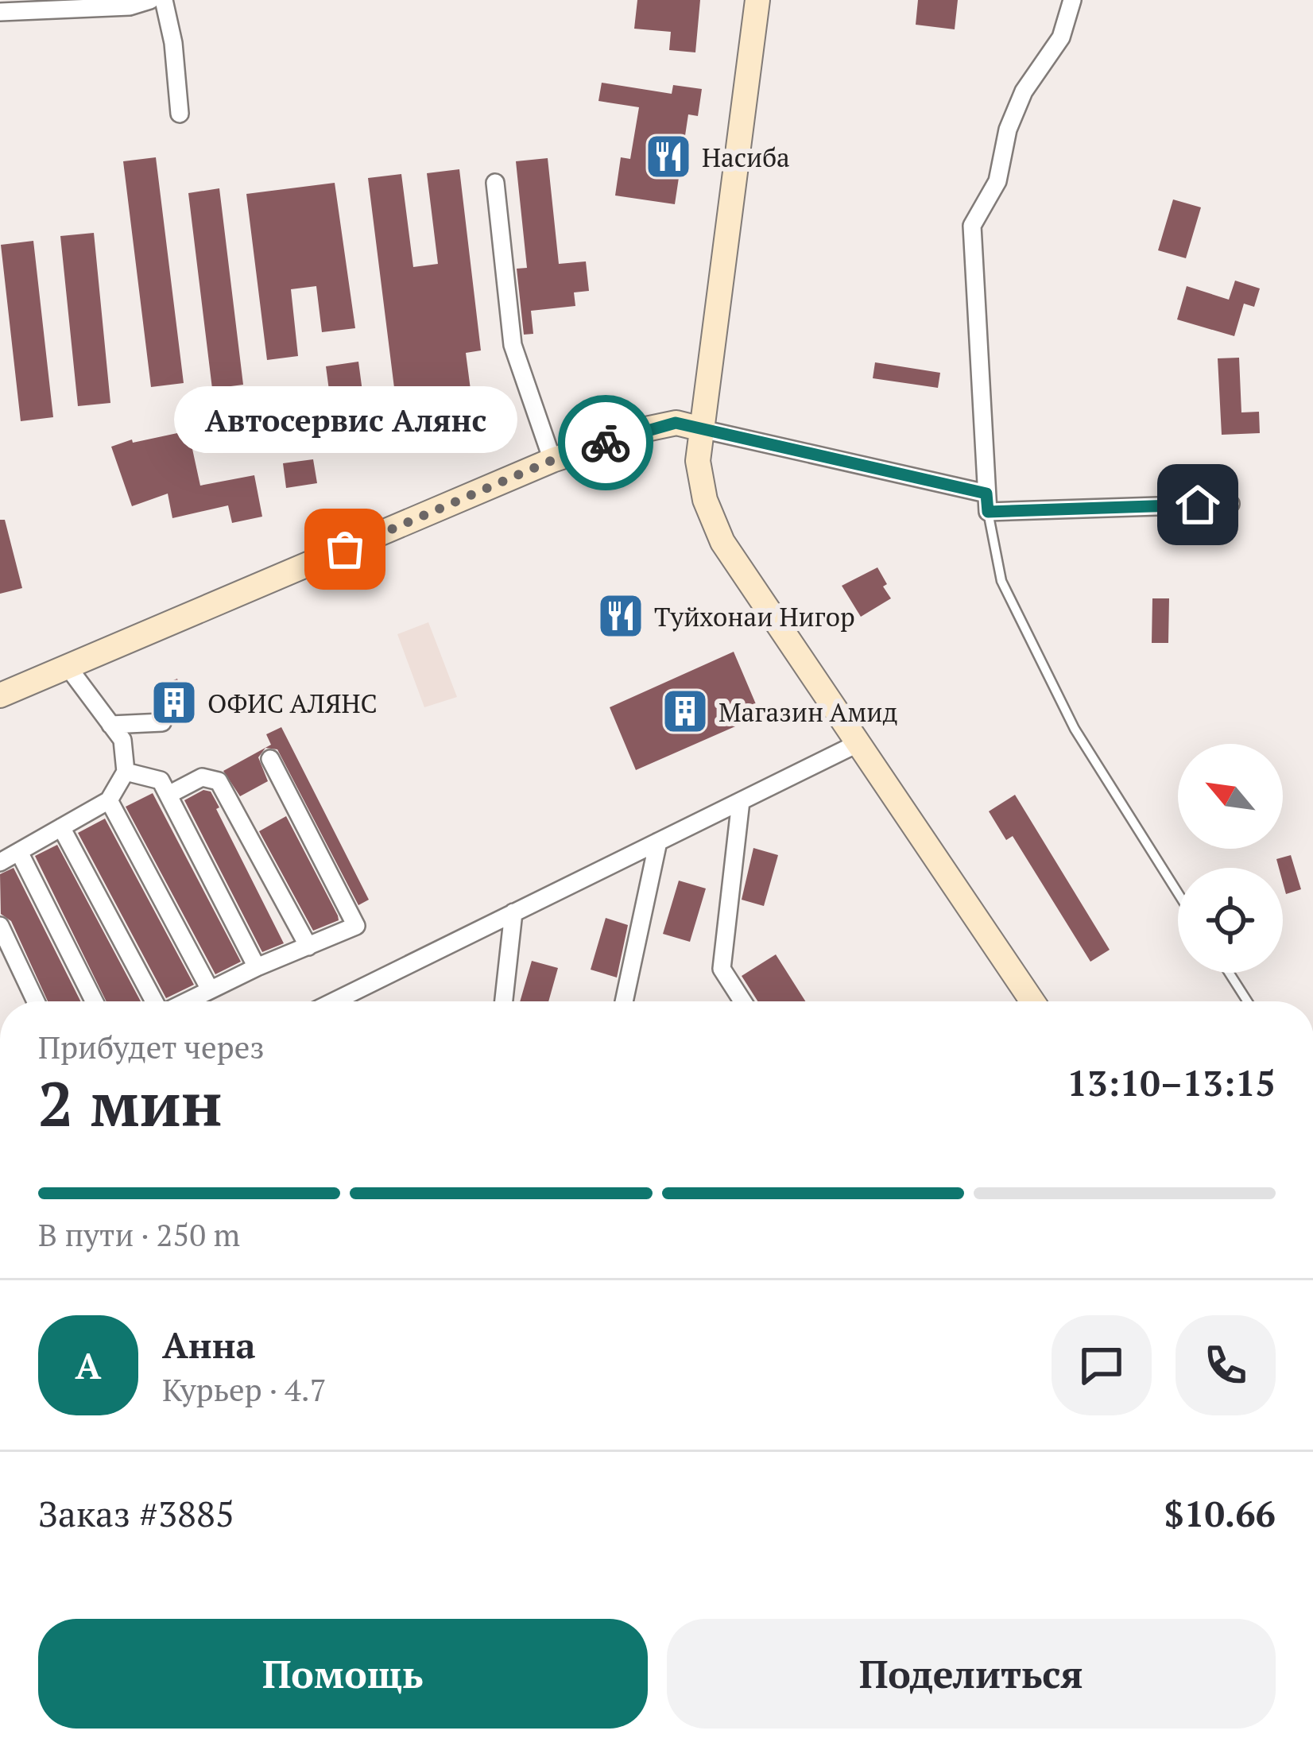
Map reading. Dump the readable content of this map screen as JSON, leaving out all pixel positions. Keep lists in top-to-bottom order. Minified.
{"places":{"restaurant":["Насиба","Туйхонаи Нигор"],"other":["Автосервис Алянс"],"building":["ОФИС АЛЯНС","Магазин Амид"]},"north":"top left","page":{"bubble":"Автосервис Алянс","heading":["2 мин","Прибудет через","13:10–13:15"],"panel":["Анна","Курьер · 4.7","Заказ #3885","$10.66"],"bar":"В пути · 250 m","round":"А","buttons":["Помощь","Поделиться"]}}
